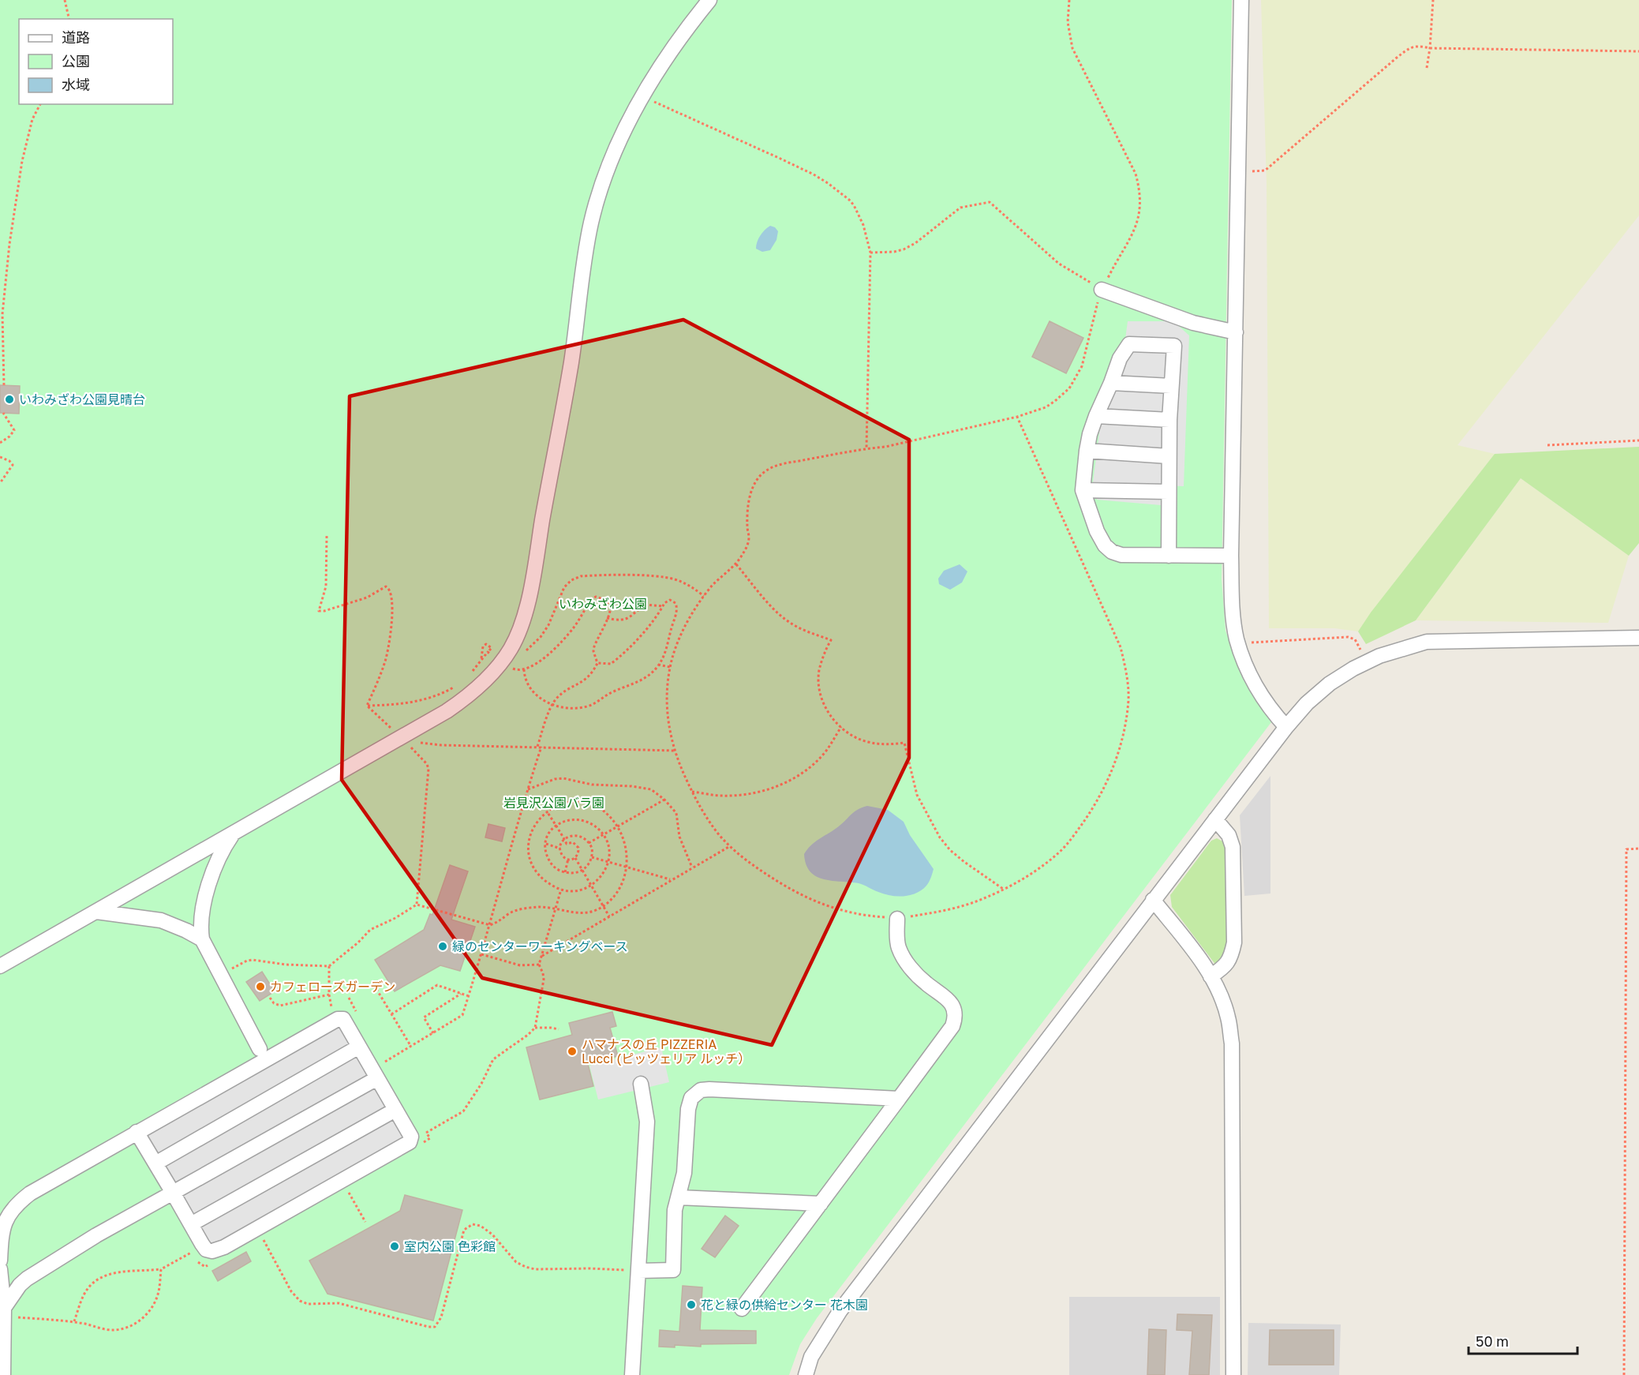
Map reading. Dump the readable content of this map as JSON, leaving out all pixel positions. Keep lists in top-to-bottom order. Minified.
{"parks":["いわみざわ公園","岩見沢公園バラ園"],"places":["いわみざわ公園見晴台","緑のセンターワーキングベース","カフェローズガーデン","ハマナスの丘 PIZZERIA Lucci (ピッツェリア ルッチ）","室内公園 色彩館","花と緑の供給センター 花木園"],"legend":["道路","公園","水域"],"scale_bar":"50 m"}
